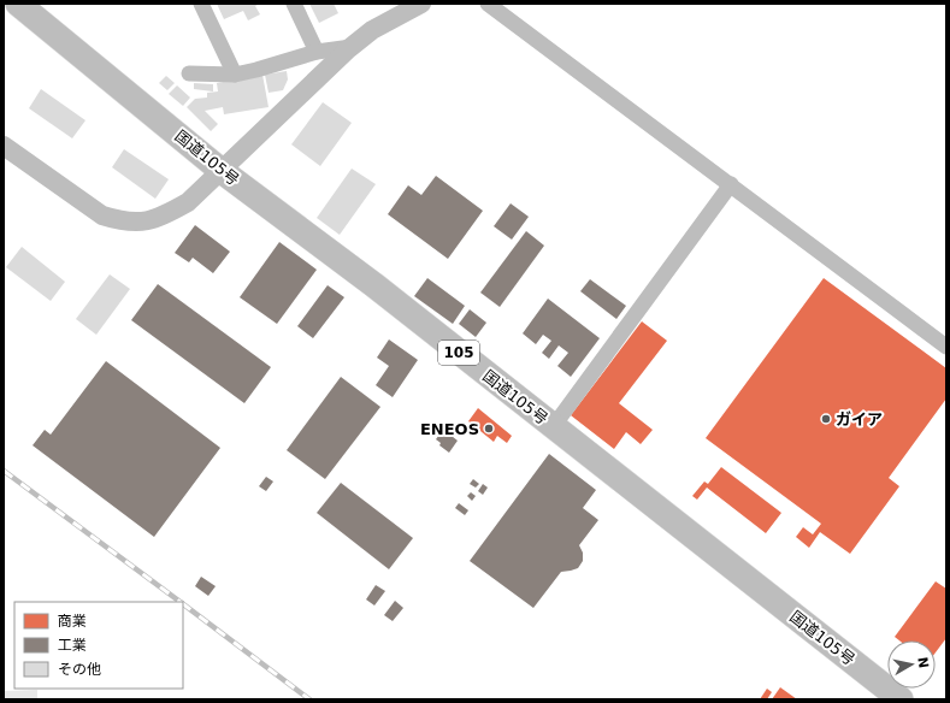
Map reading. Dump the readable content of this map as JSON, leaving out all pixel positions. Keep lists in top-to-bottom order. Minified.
{"streets":{"highway":["国道105号","105"]},"places":["ガイア","ENEOS"],"legend":["商業","工業","その他"],"north":"right"}
